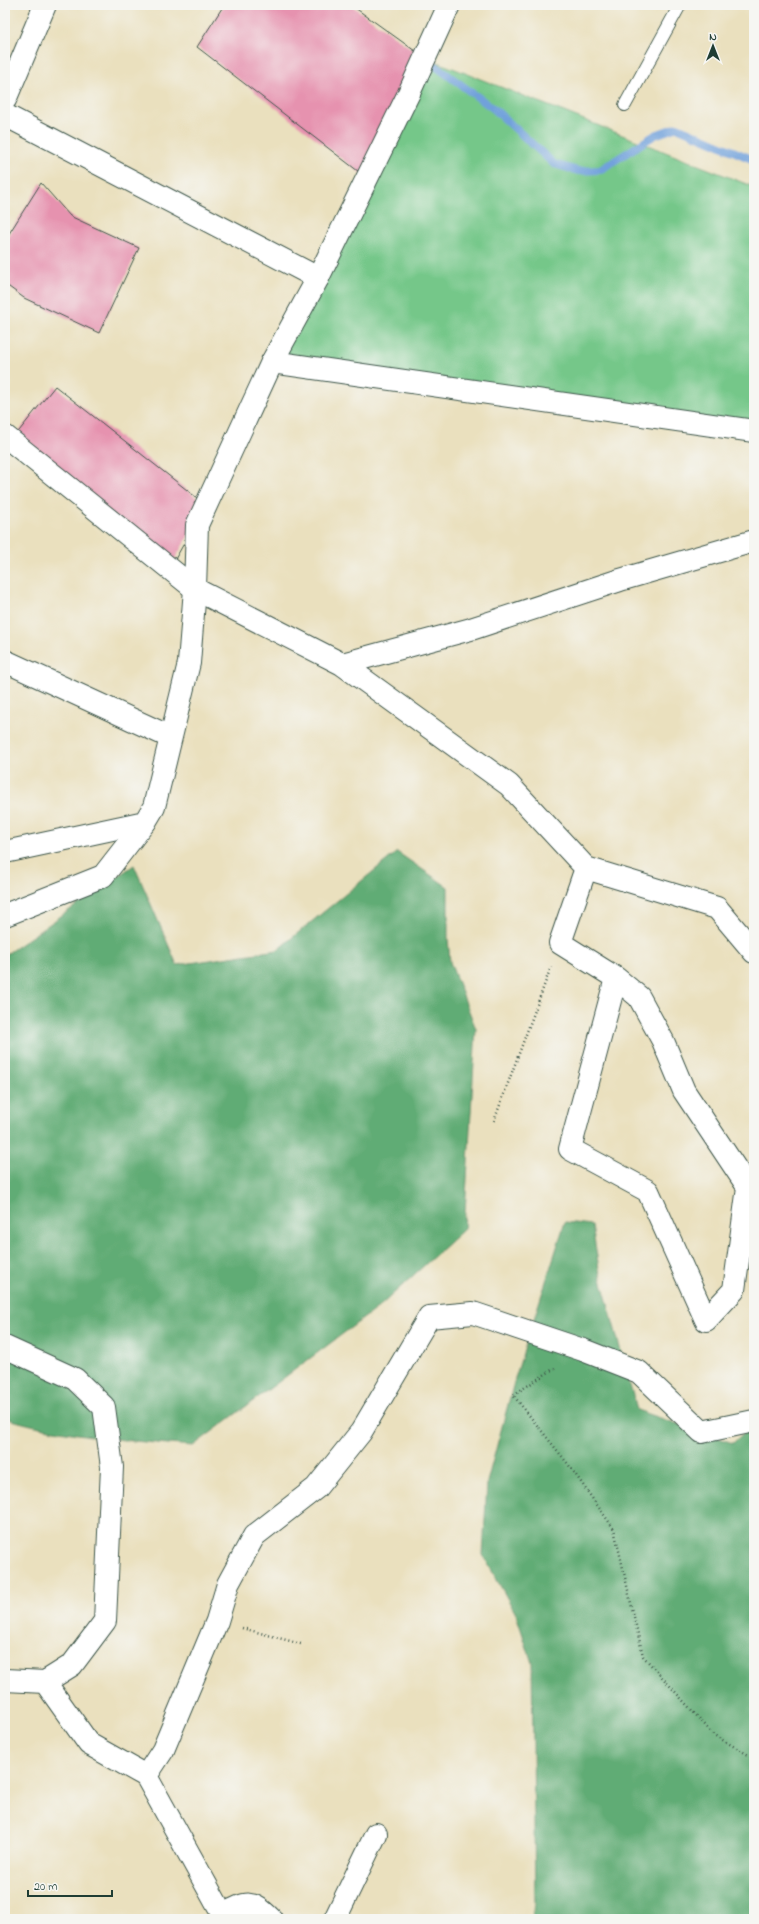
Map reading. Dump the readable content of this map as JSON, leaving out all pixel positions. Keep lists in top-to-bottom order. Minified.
{"scale_bar":"20 m","north":"top"}
